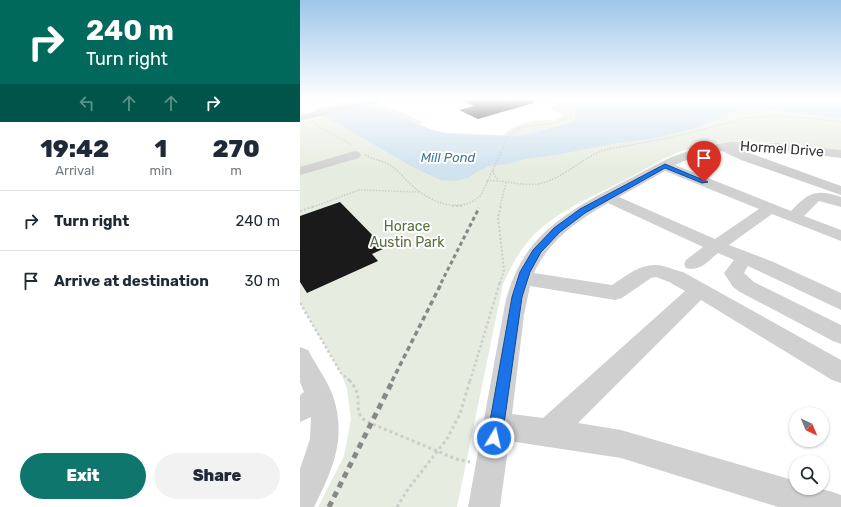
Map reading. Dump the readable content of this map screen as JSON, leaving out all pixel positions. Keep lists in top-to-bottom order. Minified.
{"streets":{"street":["Hormel Drive"]},"water":["Mill Pond"],"parks":["Horace Austin Park"],"north":"bottom right","page":{"turn":["240 m","Turn right"],"eta":["19:42","Arrival","1","min","270","m"],"list":[{"name":"Turn right","value":"240 m"},{"name":"Arrive at destination","value":"30 m"}],"buttons":["Exit","Share"]}}
